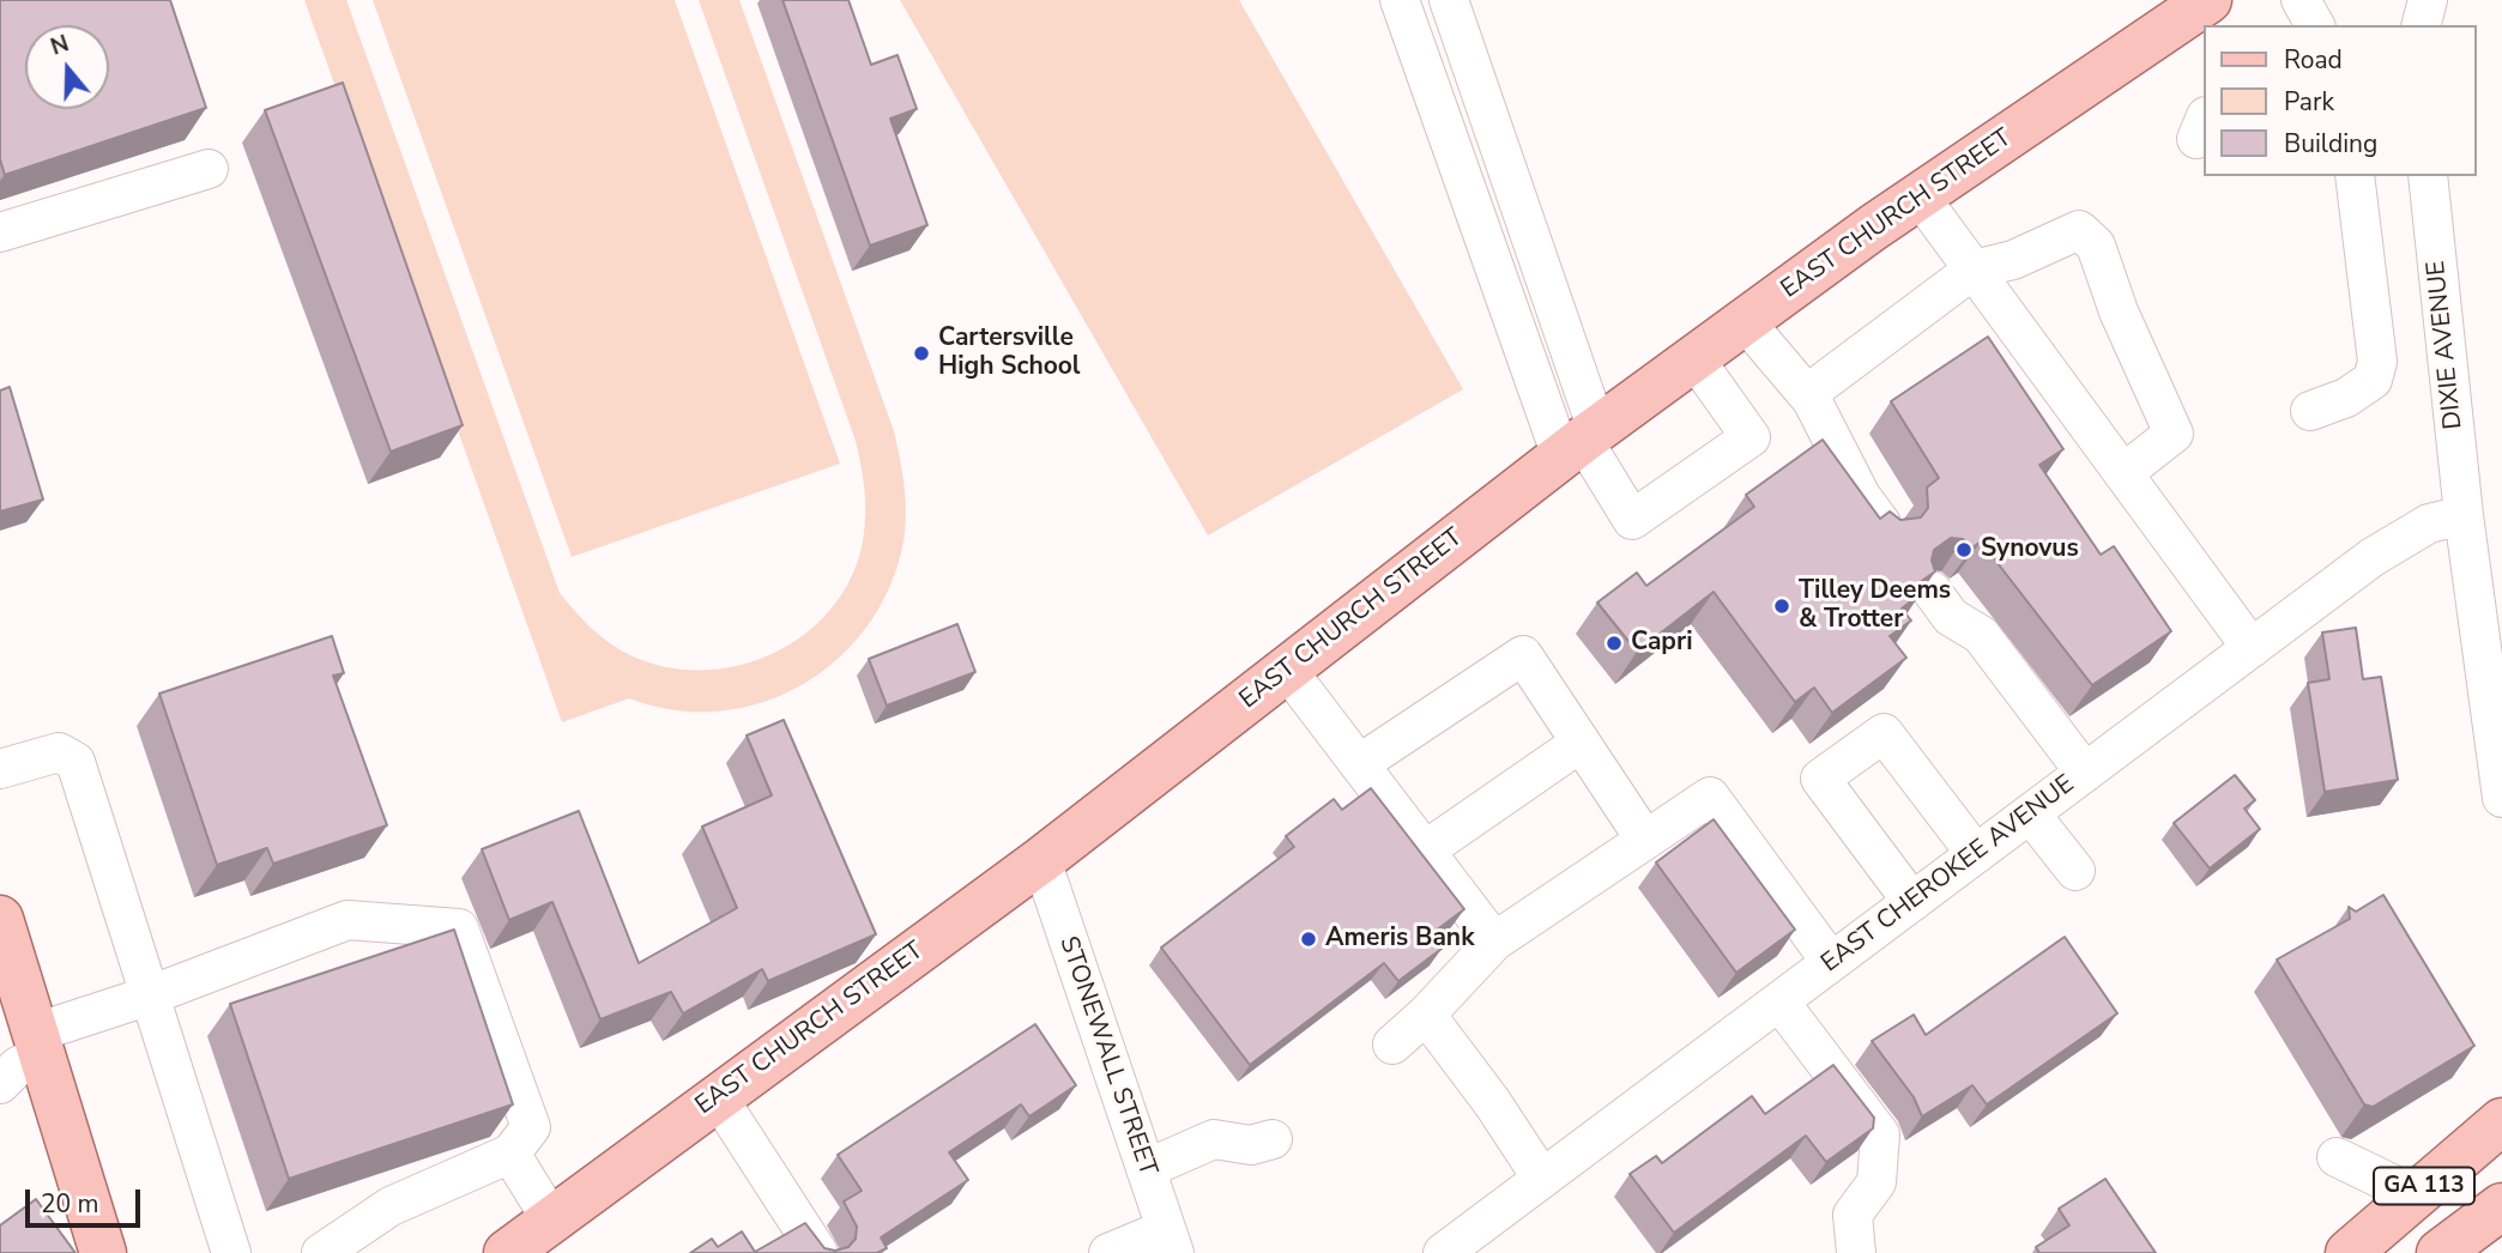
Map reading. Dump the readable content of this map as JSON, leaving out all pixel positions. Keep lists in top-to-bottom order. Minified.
{"streets":{"main road":["EAST CHURCH STREET","GA 113"],"street":["DIXIE AVENUE","EAST CHEROKEE AVENUE","STONEWALL STREET"]},"crossings":[["EAST CHURCH STREET","STONEWALL STREET"],["DIXIE AVENUE","EAST CHEROKEE AVENUE"]],"places":["Cartersville High School","Synovus","Tilley Deems & Trotter","Capri","Ameris Bank"],"legend":["Road","Park","Building"],"scale_bar":"20 m","north":"top"}
